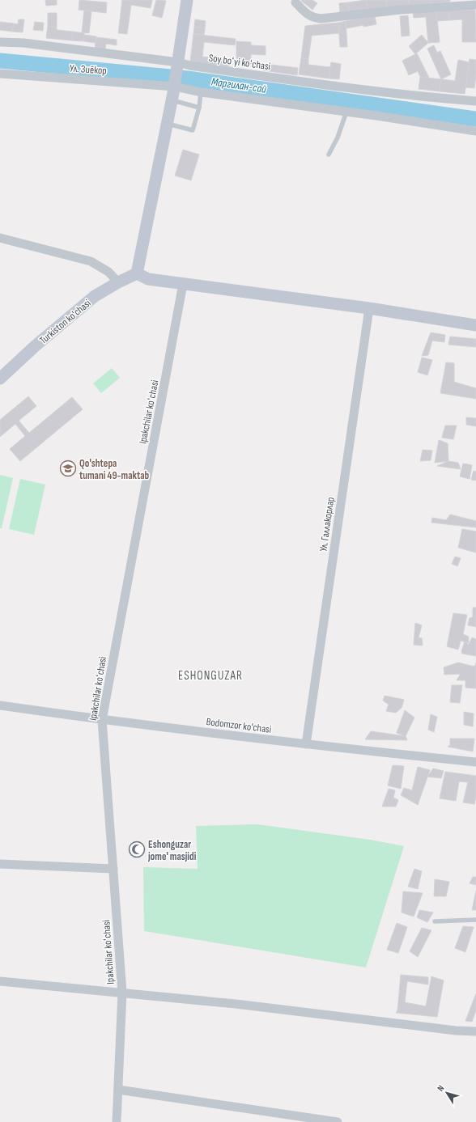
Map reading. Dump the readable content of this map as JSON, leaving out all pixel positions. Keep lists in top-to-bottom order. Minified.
{"streets":{"street":["Soy boʻyi koʻchasi","Ул. Зиёкор","Turkiston ko'chasi","Ipakchilar koʻchasi","Ул. Галлакорлар","Bodomzor ko'chasi"]},"crossings":[["Ipakchilar koʻchasi","Bodomzor ko'chasi"],["Ул. Галлакорлар","Bodomzor ko'chasi"]],"districts":["ESHONGUZAR"],"water":["Маргилан-сай"],"places":{"school or university":["Qo'shtepa tumani 49-maktab"],"mosque":["Eshonguzar jome' masjidi"]},"north":"top left"}
